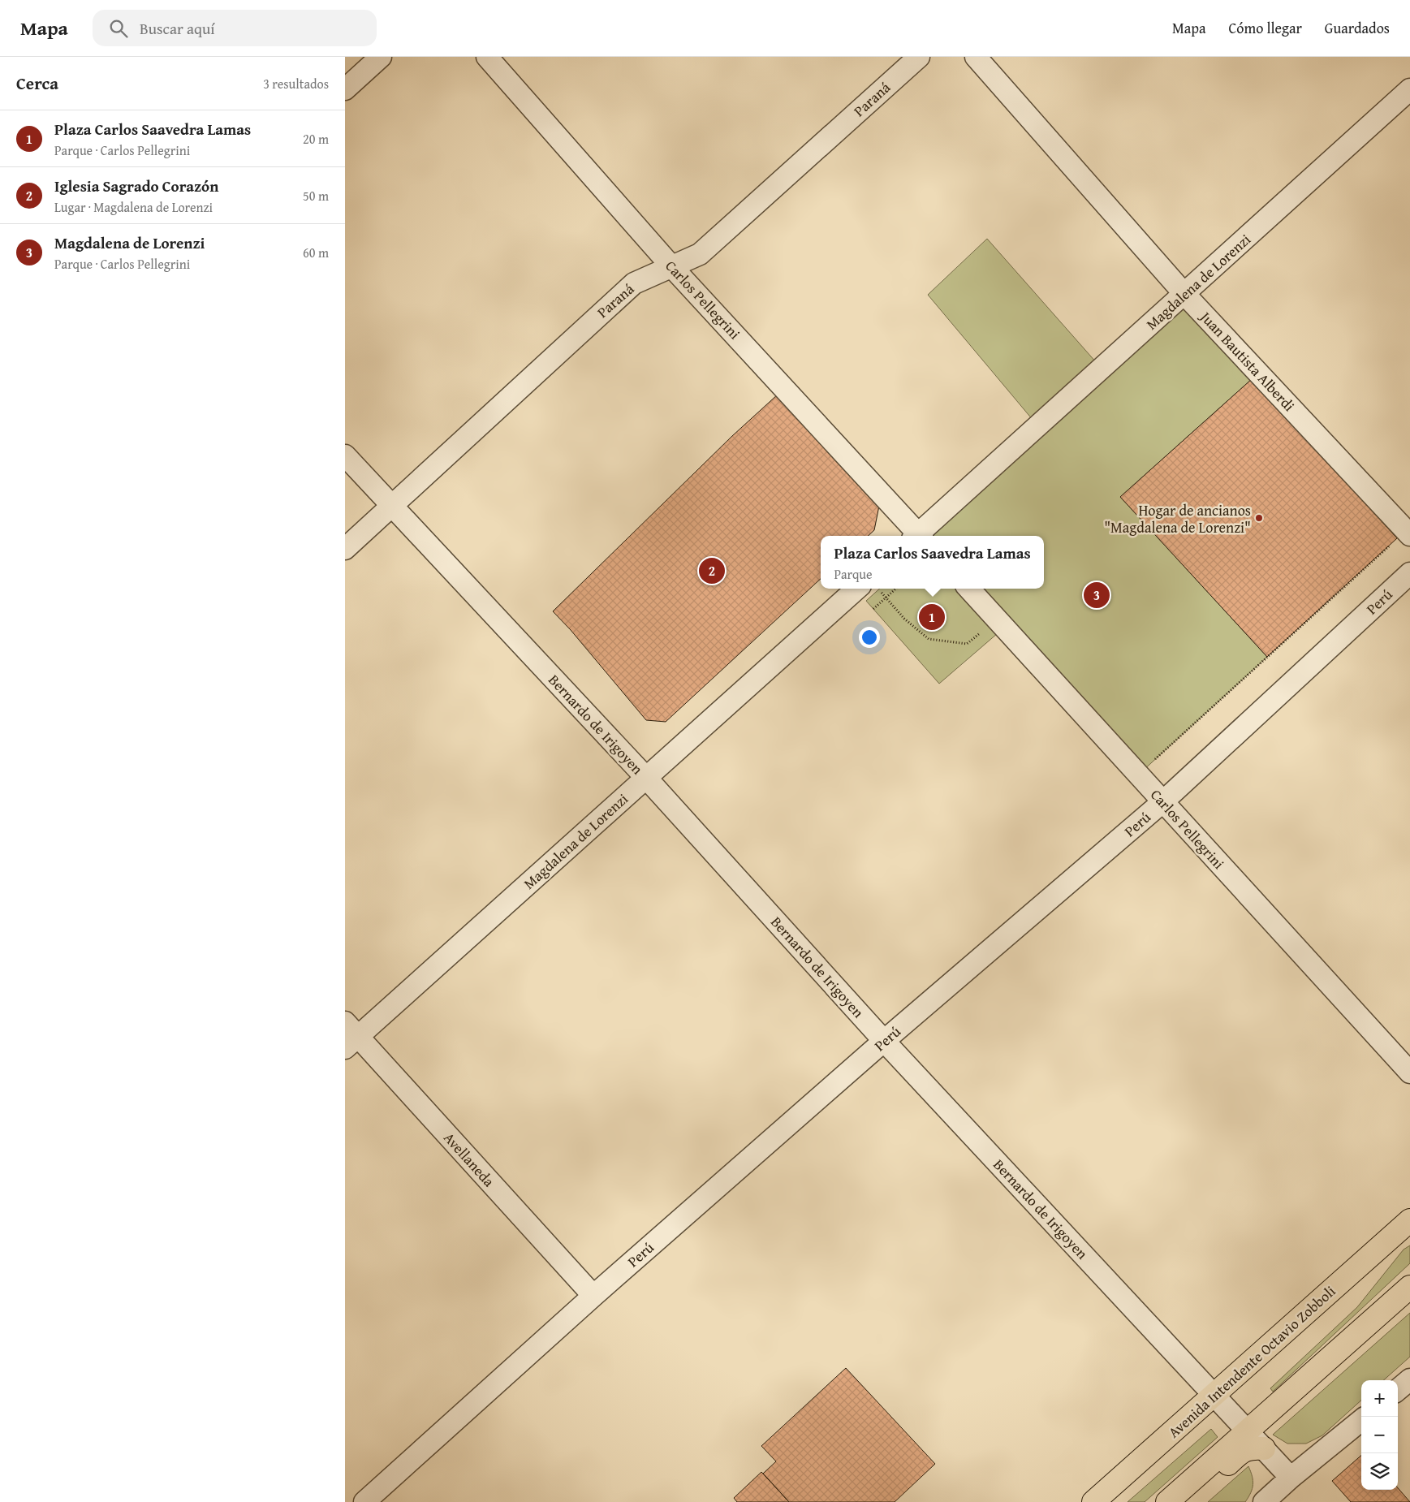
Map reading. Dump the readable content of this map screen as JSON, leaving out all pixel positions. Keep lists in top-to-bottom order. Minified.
{"streets":{"main road":["Avenida Intendente Octavio Zobboli"],"street":["Paraná","Magdalena de Lorenzi","Carlos Pellegrini","Juan Bautista Alberdi","Perú","Bernardo de Irigoyen","Avellaneda"]},"crossings":[["Paraná","Carlos Pellegrini"],["Paraná","Bernardo de Irigoyen"],["Magdalena de Lorenzi","Juan Bautista Alberdi"],["Magdalena de Lorenzi","Bernardo de Irigoyen"],["Magdalena de Lorenzi","Avellaneda"],["Carlos Pellegrini","Perú"],["Perú","Bernardo de Irigoyen"],["Perú","Avellaneda"],["Bernardo de Irigoyen","Avenida Intendente Octavio Zobboli"]],"places":["Hogar de ancianos \"Magdalena de Lorenzi\""],"page":{"header":"Mapa","search":"Buscar aquí","nav":["Mapa","Cómo llegar","Guardados"],"heading":["Cerca","3 resultados"],"list":[{"mark":"1","name":"Plaza Carlos Saavedra Lamas","note":"Parque · Carlos Pellegrini","value":"20 m"},{"mark":"2","name":"Iglesia Sagrado Corazón","note":"Lugar · Magdalena de Lorenzi","value":"50 m"},{"mark":"3","name":"Magdalena de Lorenzi","note":"Parque · Carlos Pellegrini","value":"60 m"}],"popup":["Plaza Carlos Saavedra Lamas","Parque"],"pins":["2","3","1"],"map_buttons":["+","−"]}}
